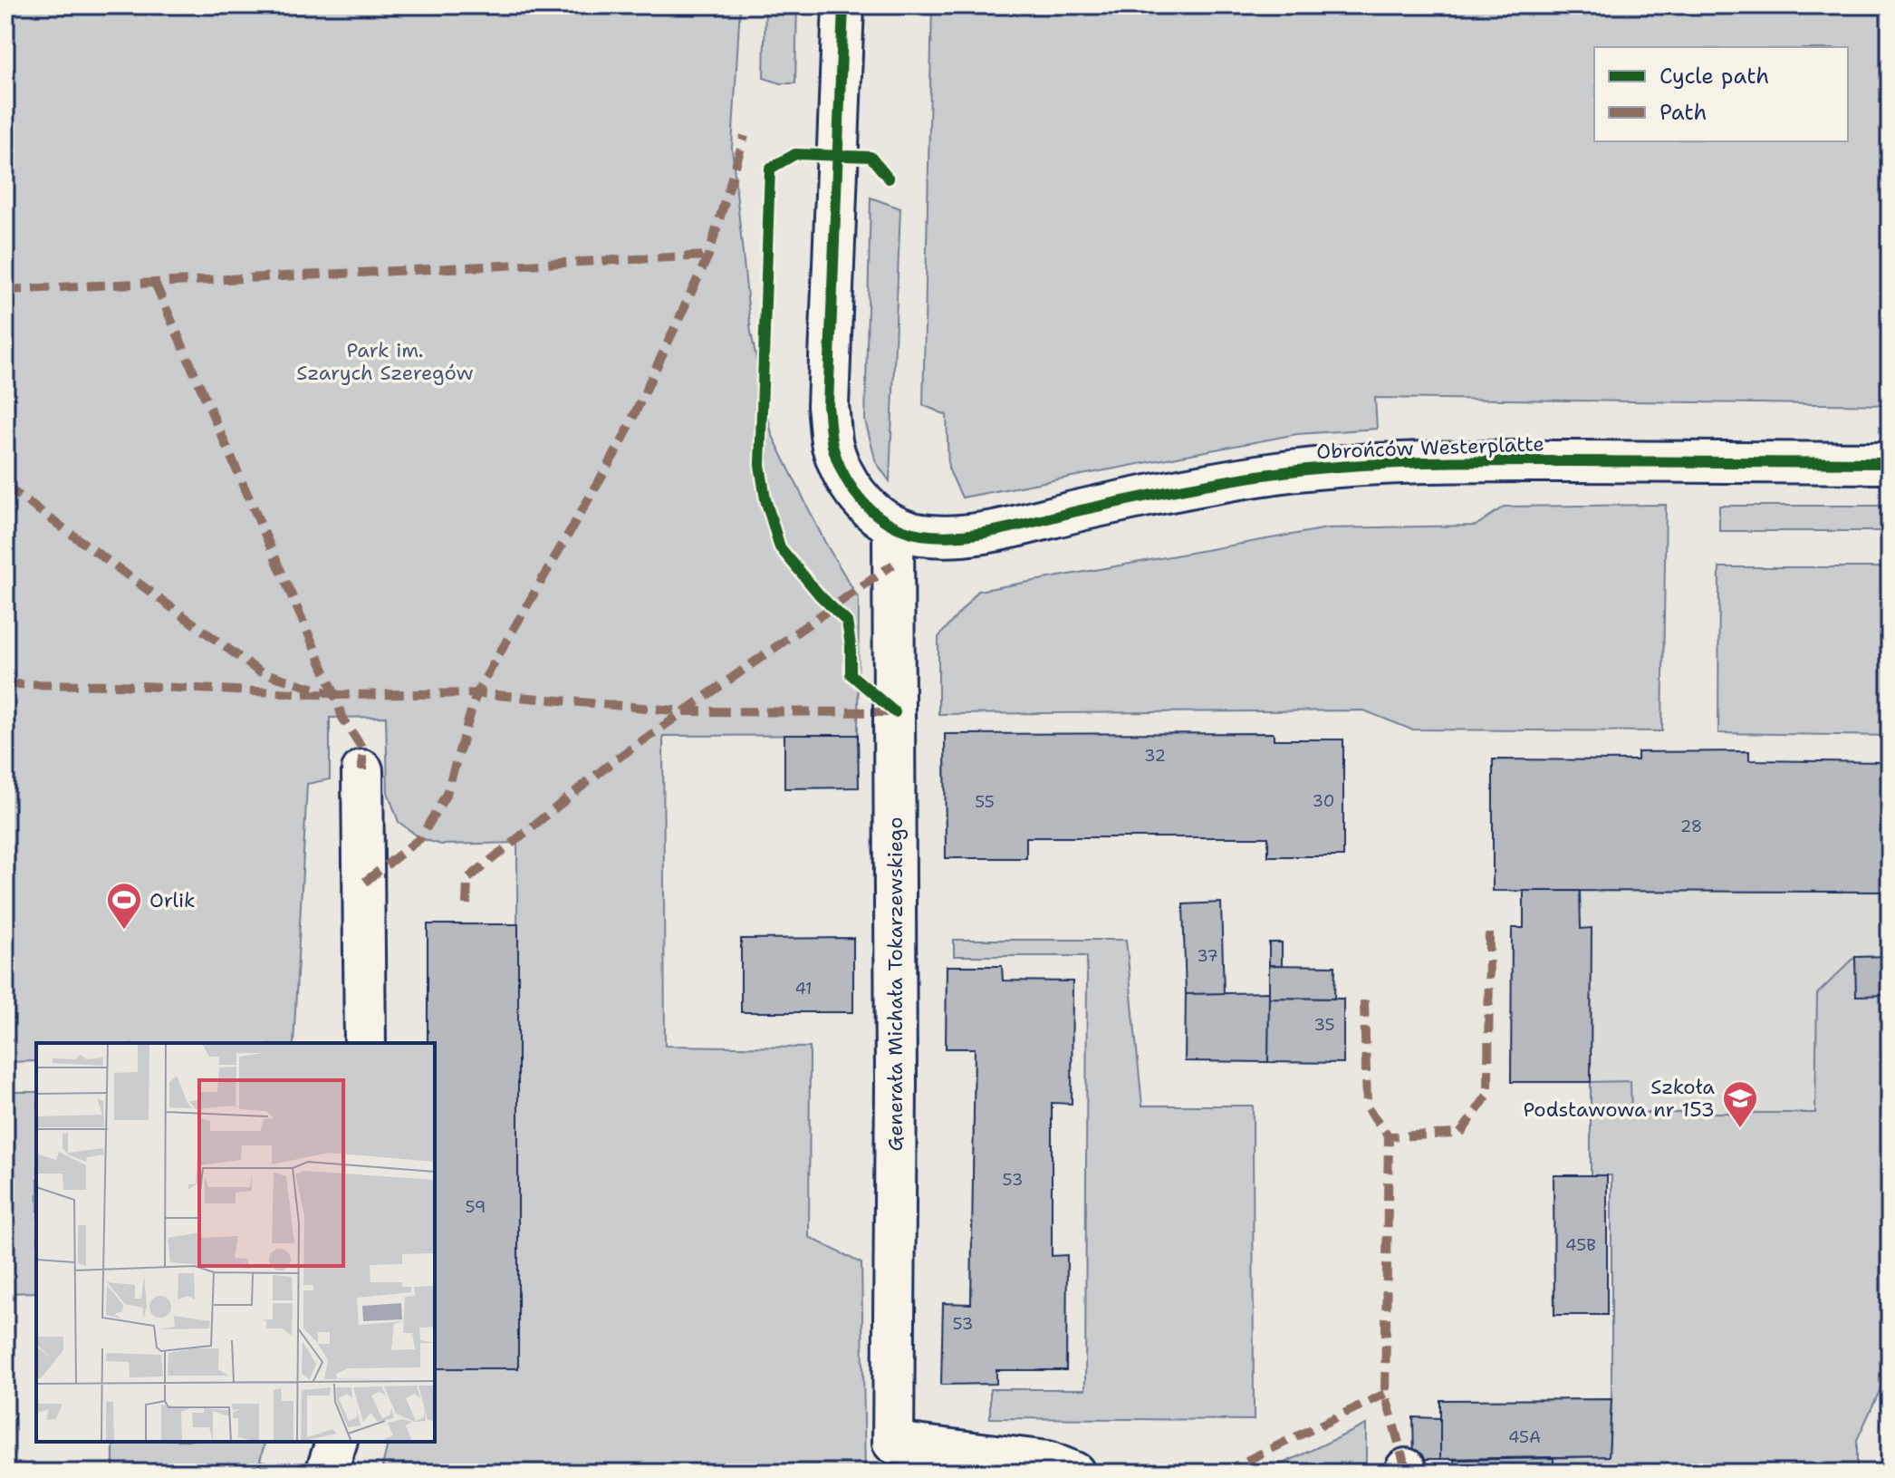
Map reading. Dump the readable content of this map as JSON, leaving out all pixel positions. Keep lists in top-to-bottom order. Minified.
{"streets":{"street":["Obrońców Westerplatte","Generała Michała Tokarzewskiego"]},"crossings":[["Obrońców Westerplatte","Generała Michała Tokarzewskiego"]],"parks":["Park im. Szarych Szeregów"],"places":{"sports":["Orlik"],"school or university":["Szkoła Podstawowa nr 153"]},"house_numbers":["32","30","55","28","37","41","35","53","59","45B","53","45A"],"legend":["Cycle path","Path"]}
